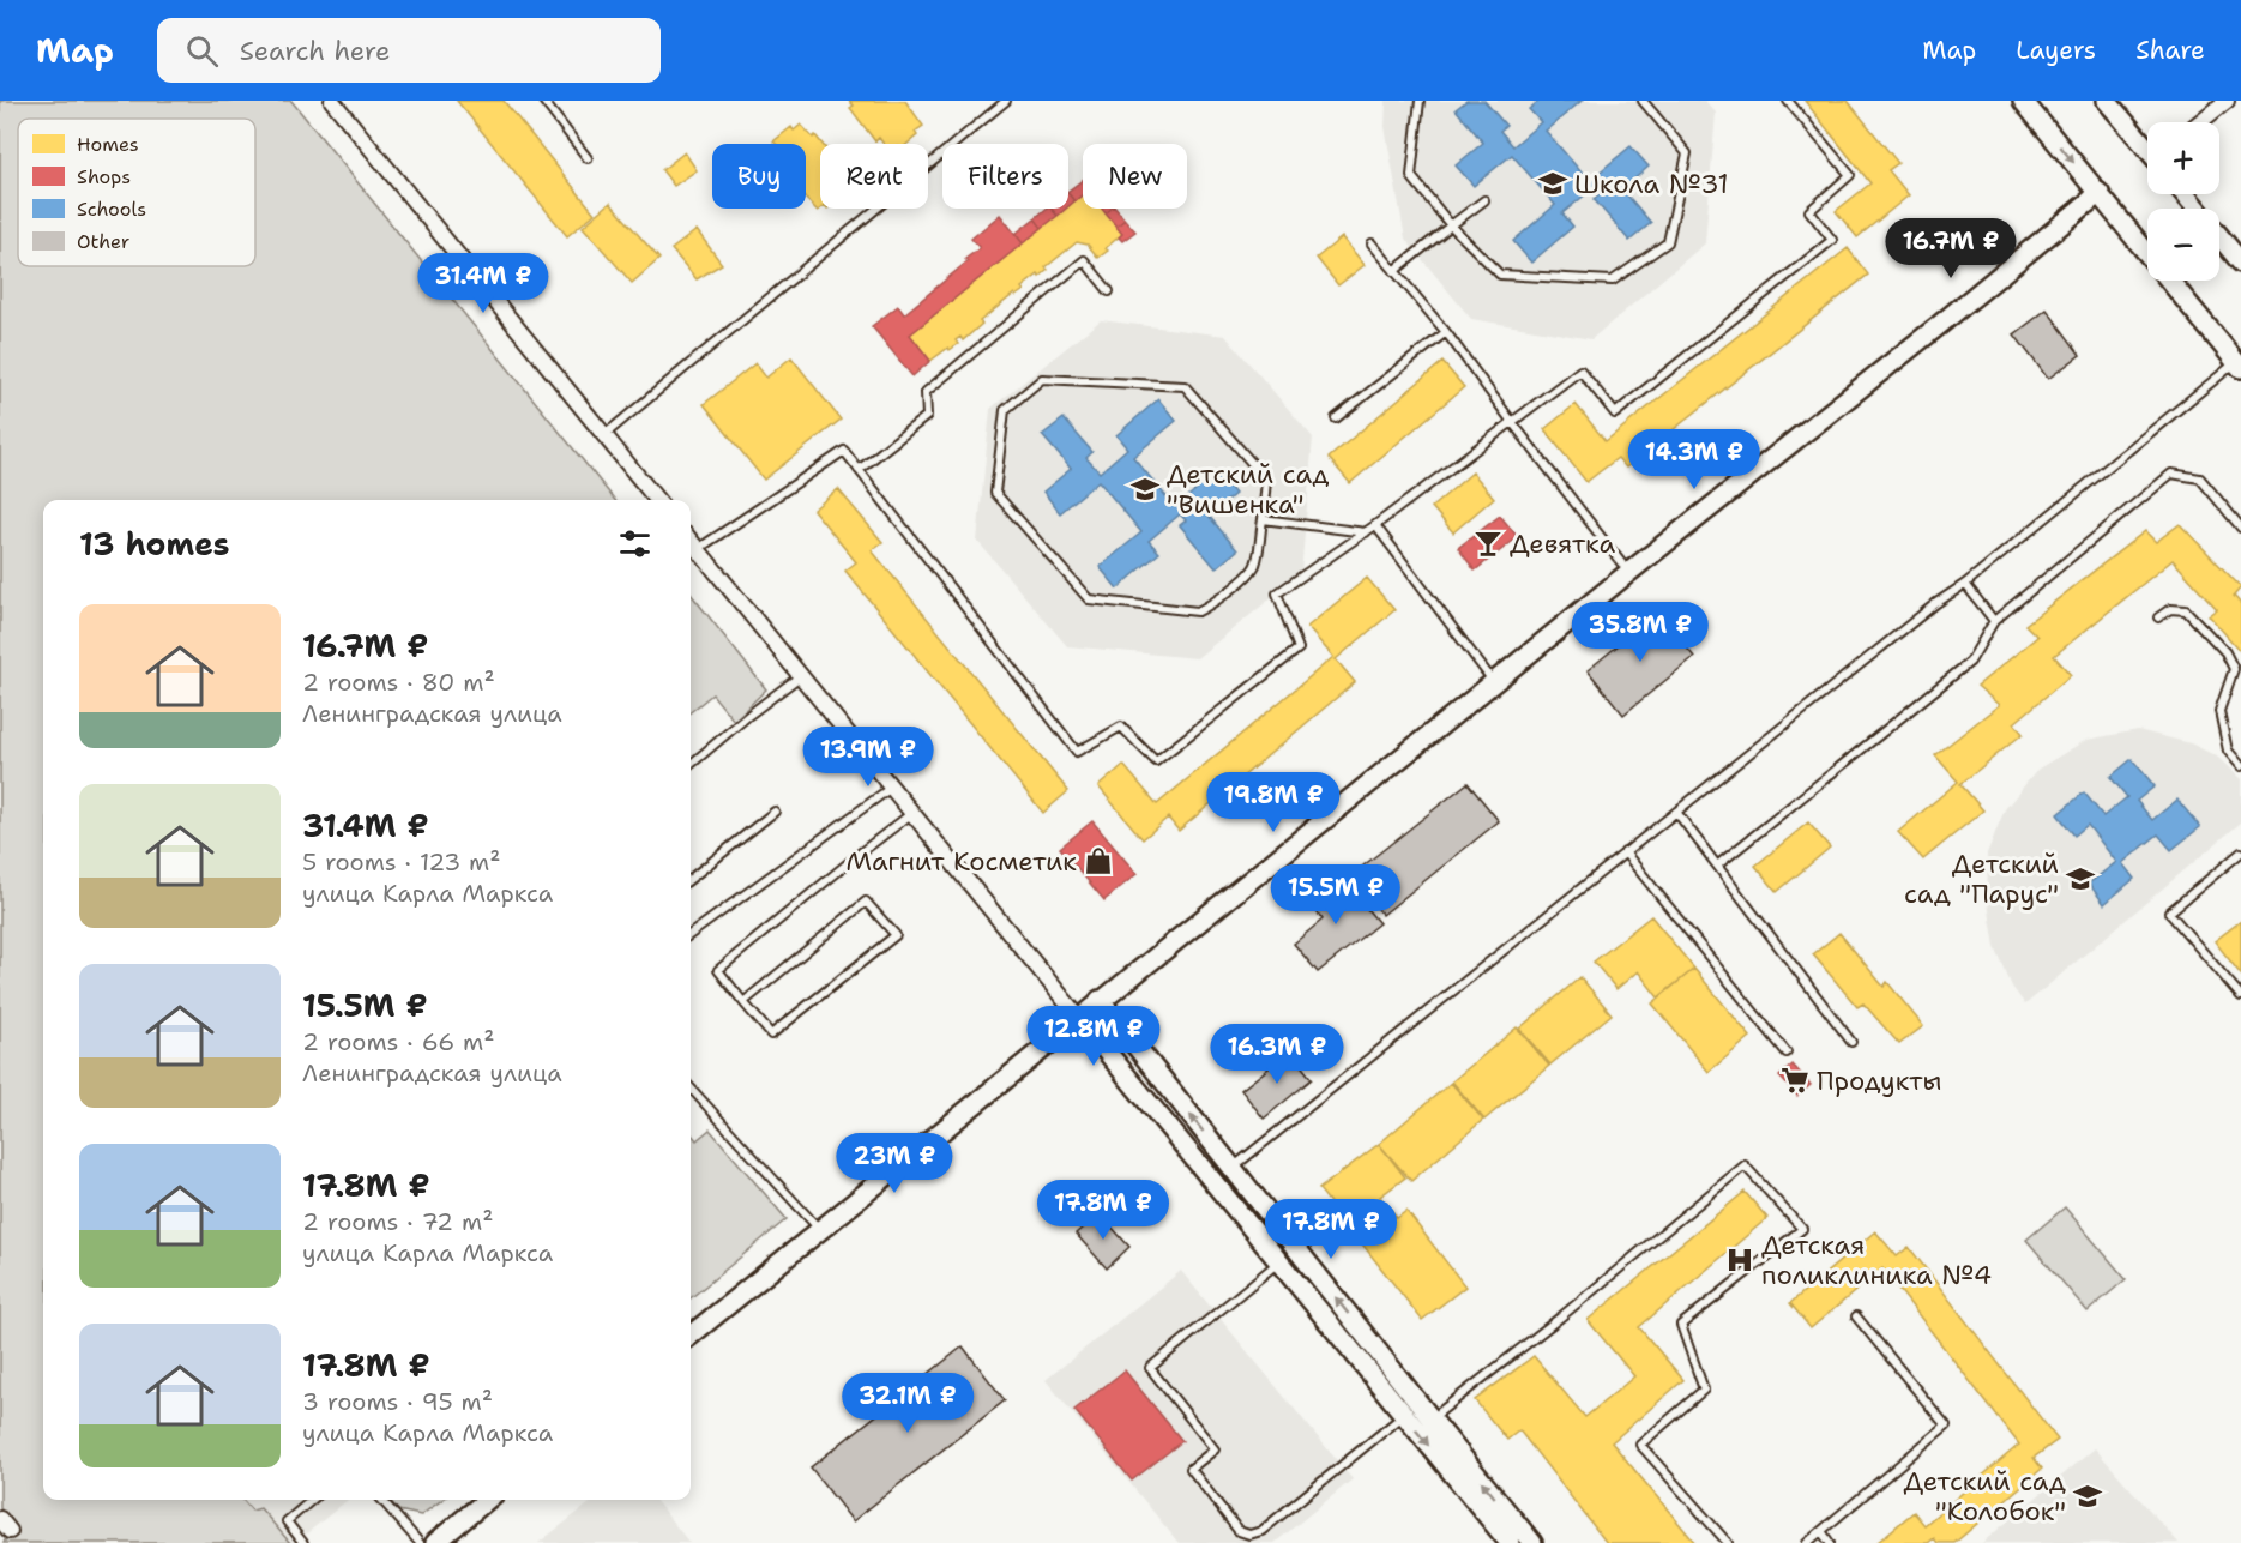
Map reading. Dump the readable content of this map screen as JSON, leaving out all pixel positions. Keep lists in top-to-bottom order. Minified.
{"places":{"school or university":["Школа №31","Детский сад \"Вишенка\"","Детский сад \"Парус\"","Детский сад \"Колобок\""],"bar":["Девятка"],"shop":["Магнит Косметик"],"supermarket":["Продукты"],"hospital":["Детская поликлиника №4"]},"legend":["Homes","Shops","Schools","Other"],"page":{"header":"Map","search":"Search here","nav":["Map","Layers","Share"],"map_buttons":["+","−"],"chip":["Buy","Rent","Filters","New"],"price":["16.7M ₽","31.4M ₽","14.3M ₽","35.8M ₽","13.9M ₽","19.8M ₽","15.5M ₽","12.8M ₽","16.3M ₽","23M ₽","17.8M ₽","17.8M ₽","32.1M ₽"],"heading":"13 homes","list":[{"name":"16.7M ₽","note":"2 rooms · 80 m² · Ленинградская улица"},{"name":"31.4M ₽","note":"5 rooms · 123 m² · улица Карла Маркса"},{"name":"15.5M ₽","note":"2 rooms · 66 m² · Ленинградская улица"},{"name":"17.8M ₽","note":"2 rooms · 72 m² · улица Карла Маркса"},{"name":"17.8M ₽","note":"3 rooms · 95 m² · улица Карла Маркса"}]}}
